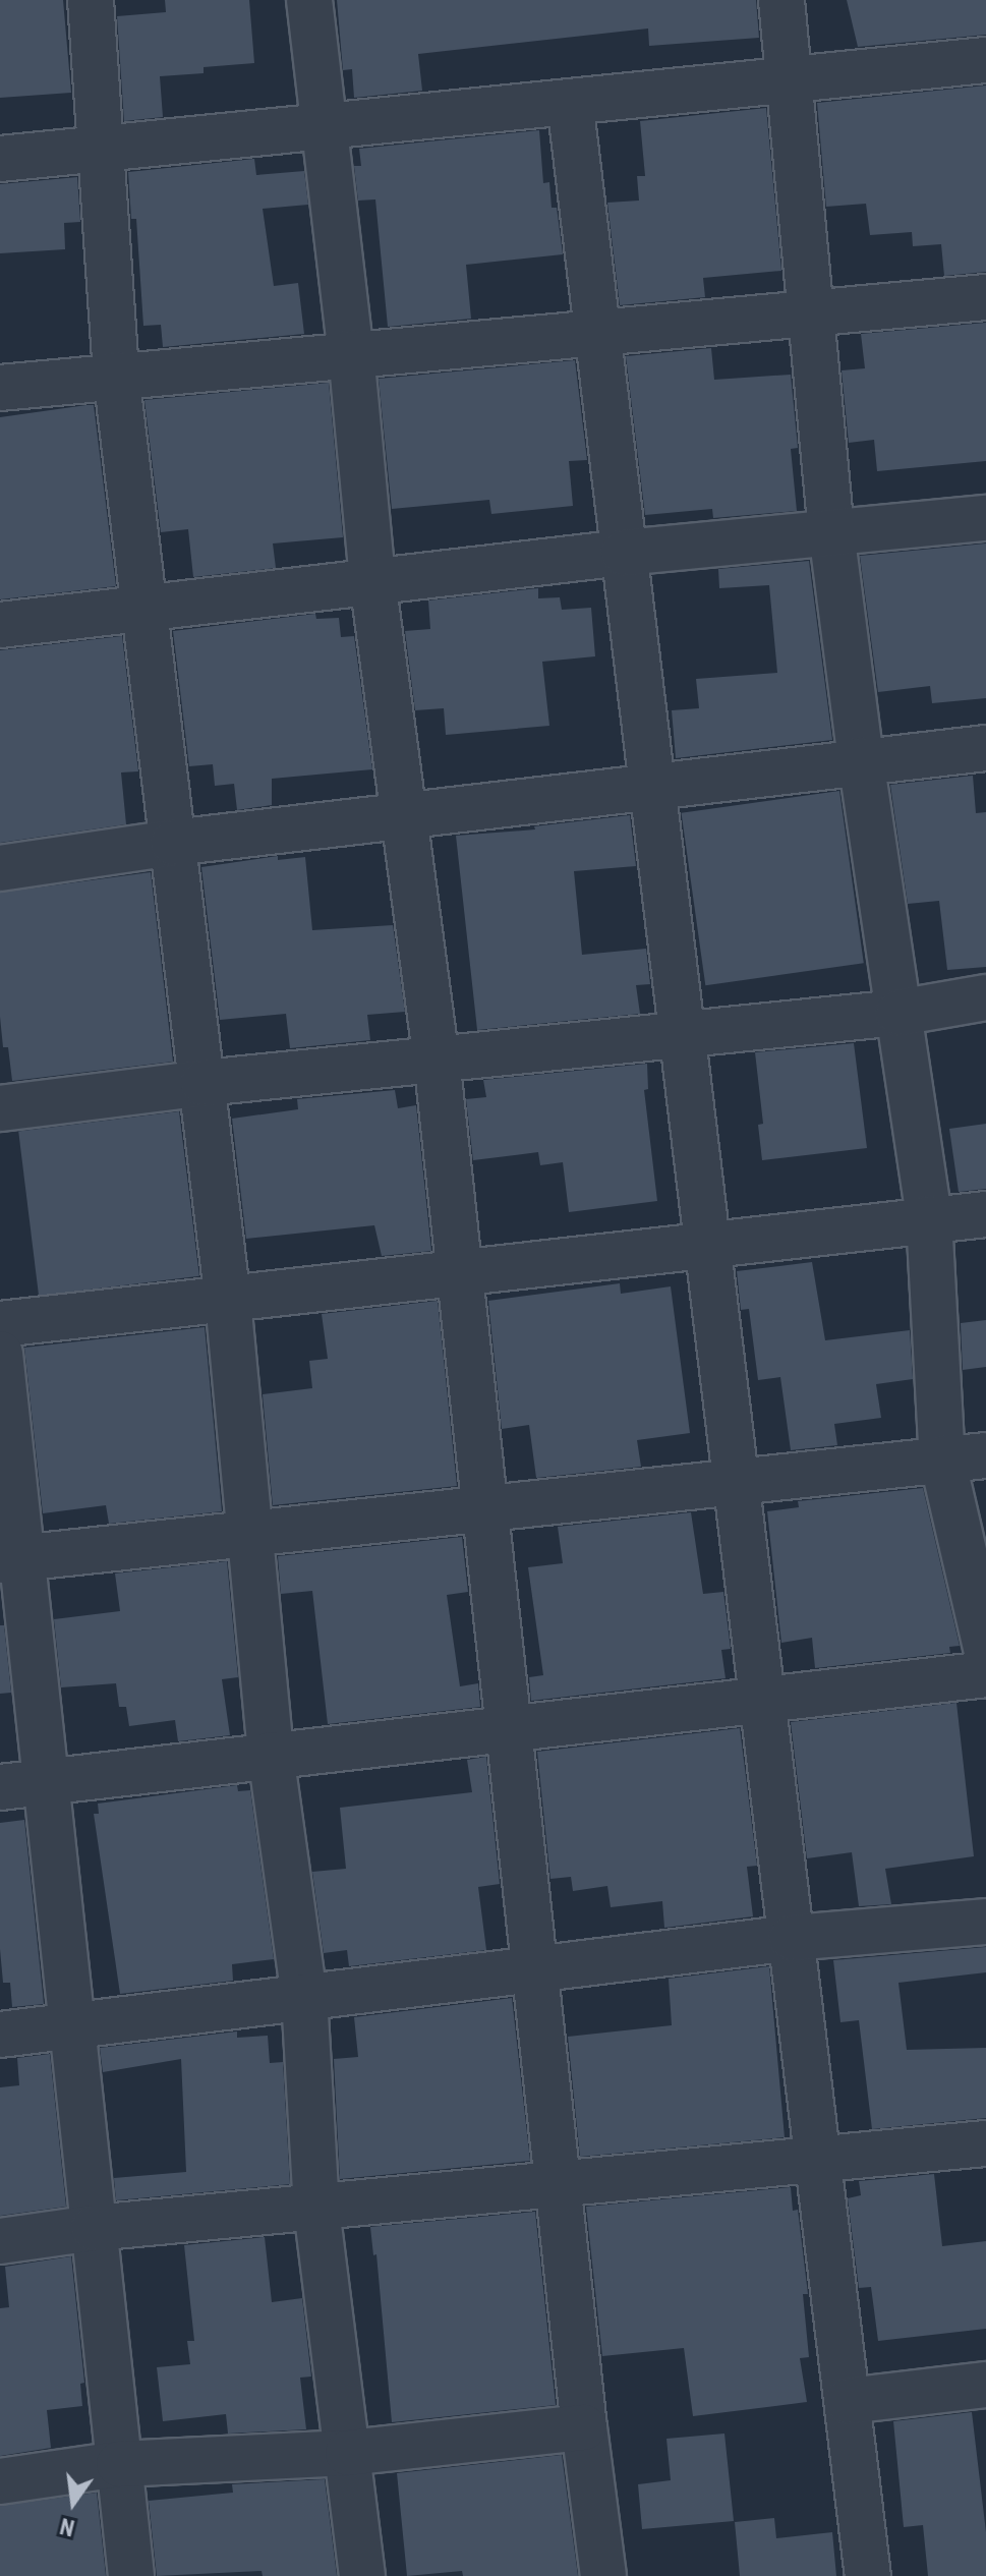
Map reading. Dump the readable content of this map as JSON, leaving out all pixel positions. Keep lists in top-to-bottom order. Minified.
{"north":"bottom"}
